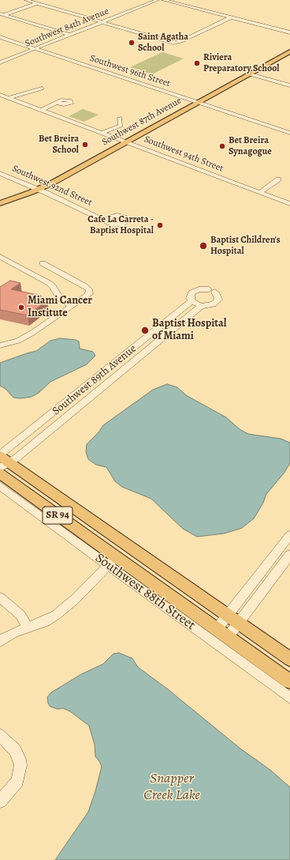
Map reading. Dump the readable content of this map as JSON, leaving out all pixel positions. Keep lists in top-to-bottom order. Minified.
{"streets":{"main road":["Southwest 87th Avenue","SR 94","Southwest 88th Street"],"street":["Southwest 84th Avenue","Southwest 96th Street","Southwest 94th Street","Southwest 92nd Street","Southwest 89th Avenue"]},"crossings":[["Southwest 84th Avenue","Southwest 96th Street"],["Southwest 96th Street","Southwest 87th Avenue"],["Southwest 87th Avenue","Southwest 94th Street"],["Southwest 87th Avenue","Southwest 92nd Street"],["Southwest 89th Avenue","SR 94"]],"water":["Snapper Creek Lake"],"places":["Saint Agatha School","Riviera Preparatory School","Bet Breira School","Bet Breira Synagogue","Cafe La Carreta - Baptist Hospital","Baptist Children's Hospital","Miami Cancer Institute","Baptist Hospital of Miami"]}
